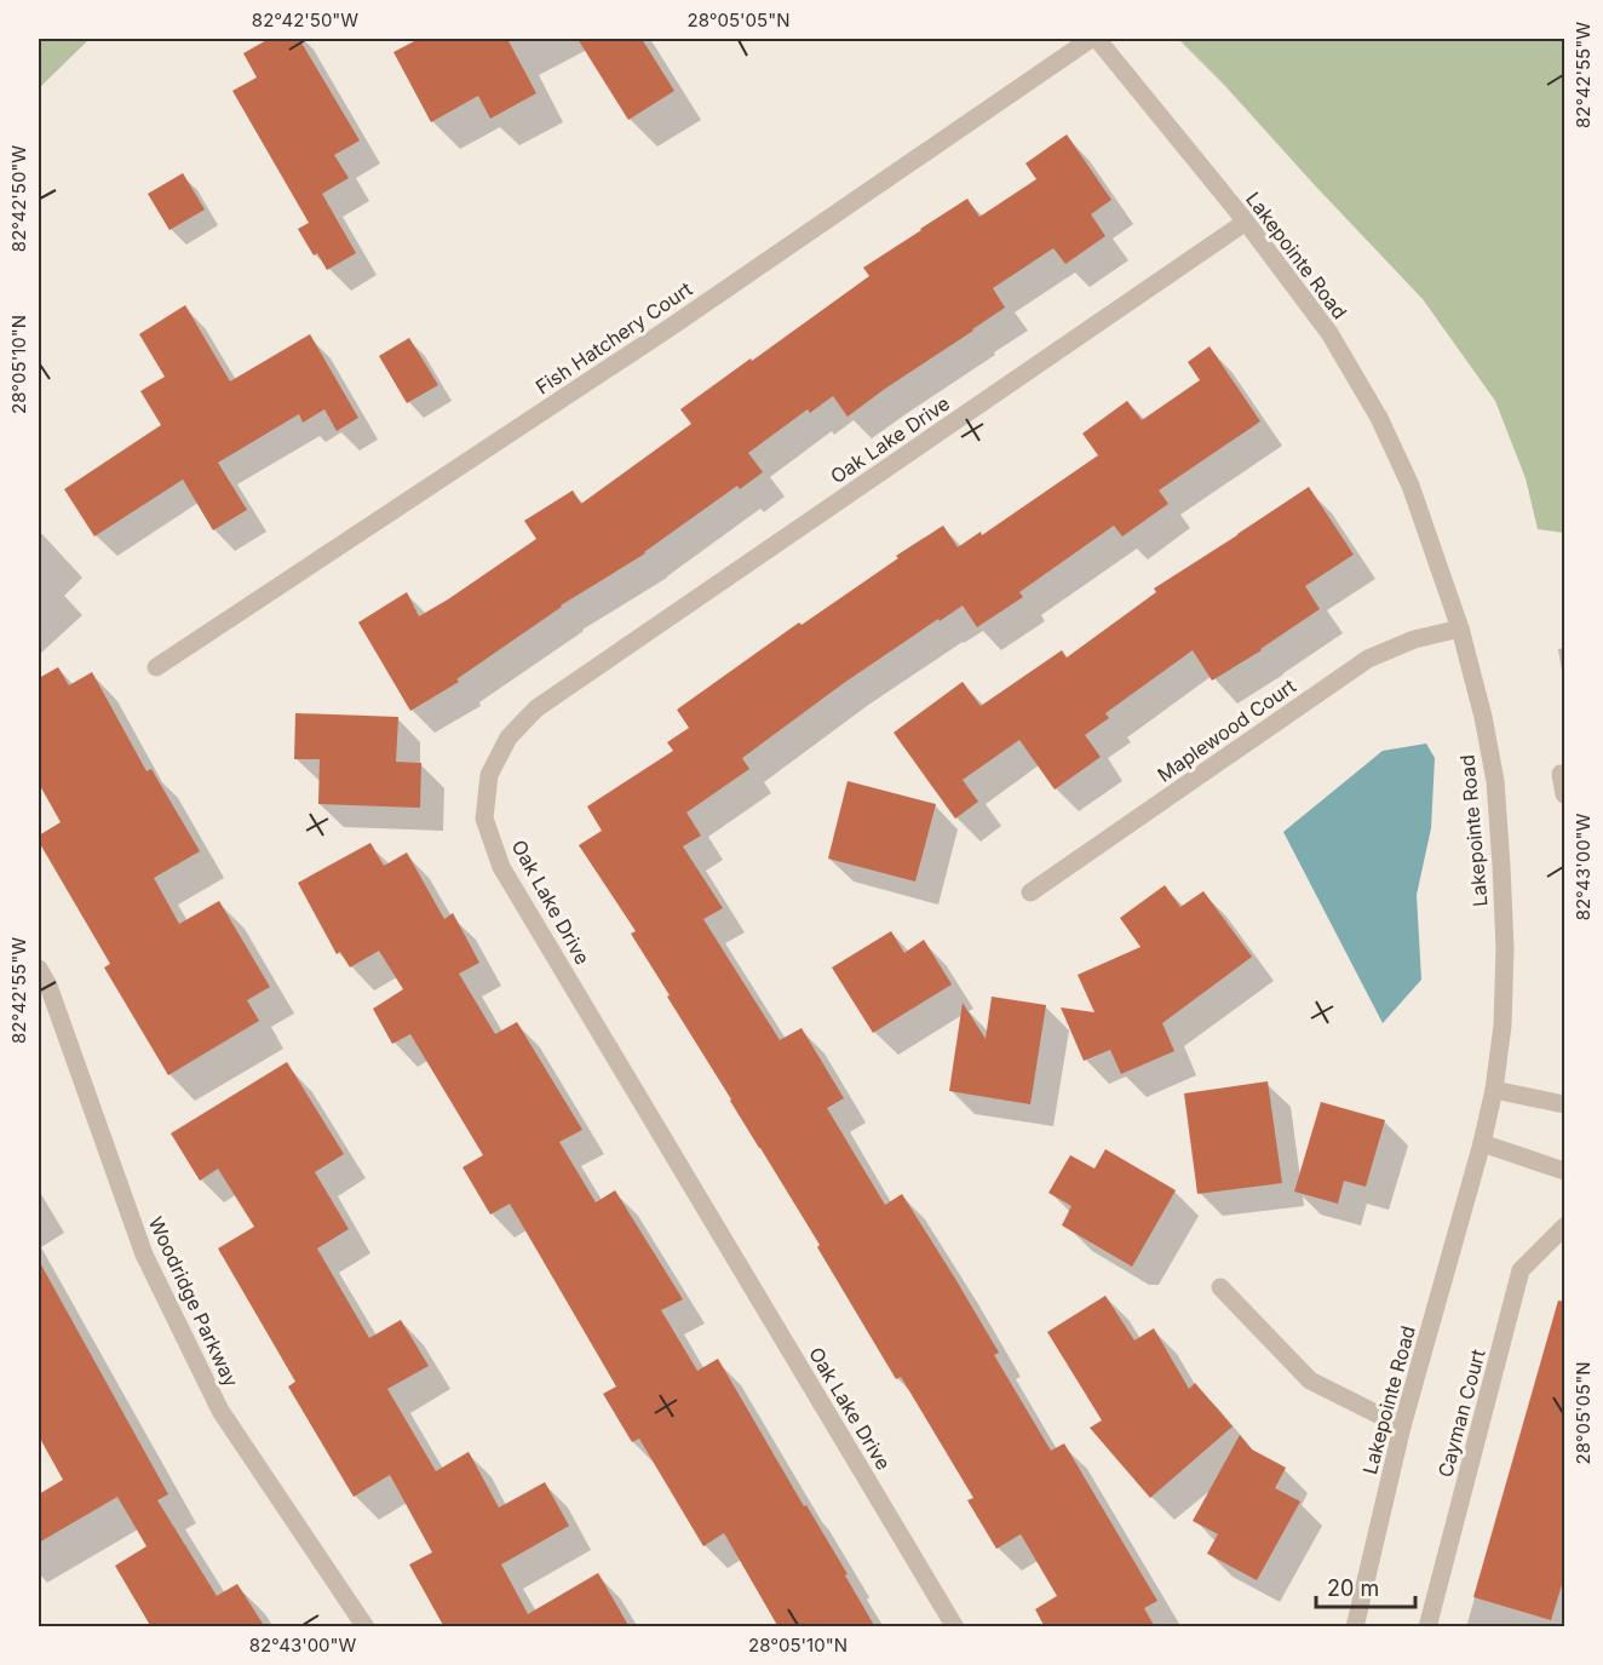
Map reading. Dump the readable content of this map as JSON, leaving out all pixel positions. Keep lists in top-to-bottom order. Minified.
{"streets":{"street":["Lakepointe Road","Fish Hatchery Court","Oak Lake Drive","Maplewood Court","Woodridge Parkway","Cayman Court"]},"crossings":[["Lakepointe Road","Oak Lake Drive"],["Lakepointe Road","Maplewood Court"]],"scale_bar":"20 m","coordinates":["82°42'50\"W","28°05'05\"N","82°42'55\"W","28°05'10\"N","82°43'00\"W"]}
